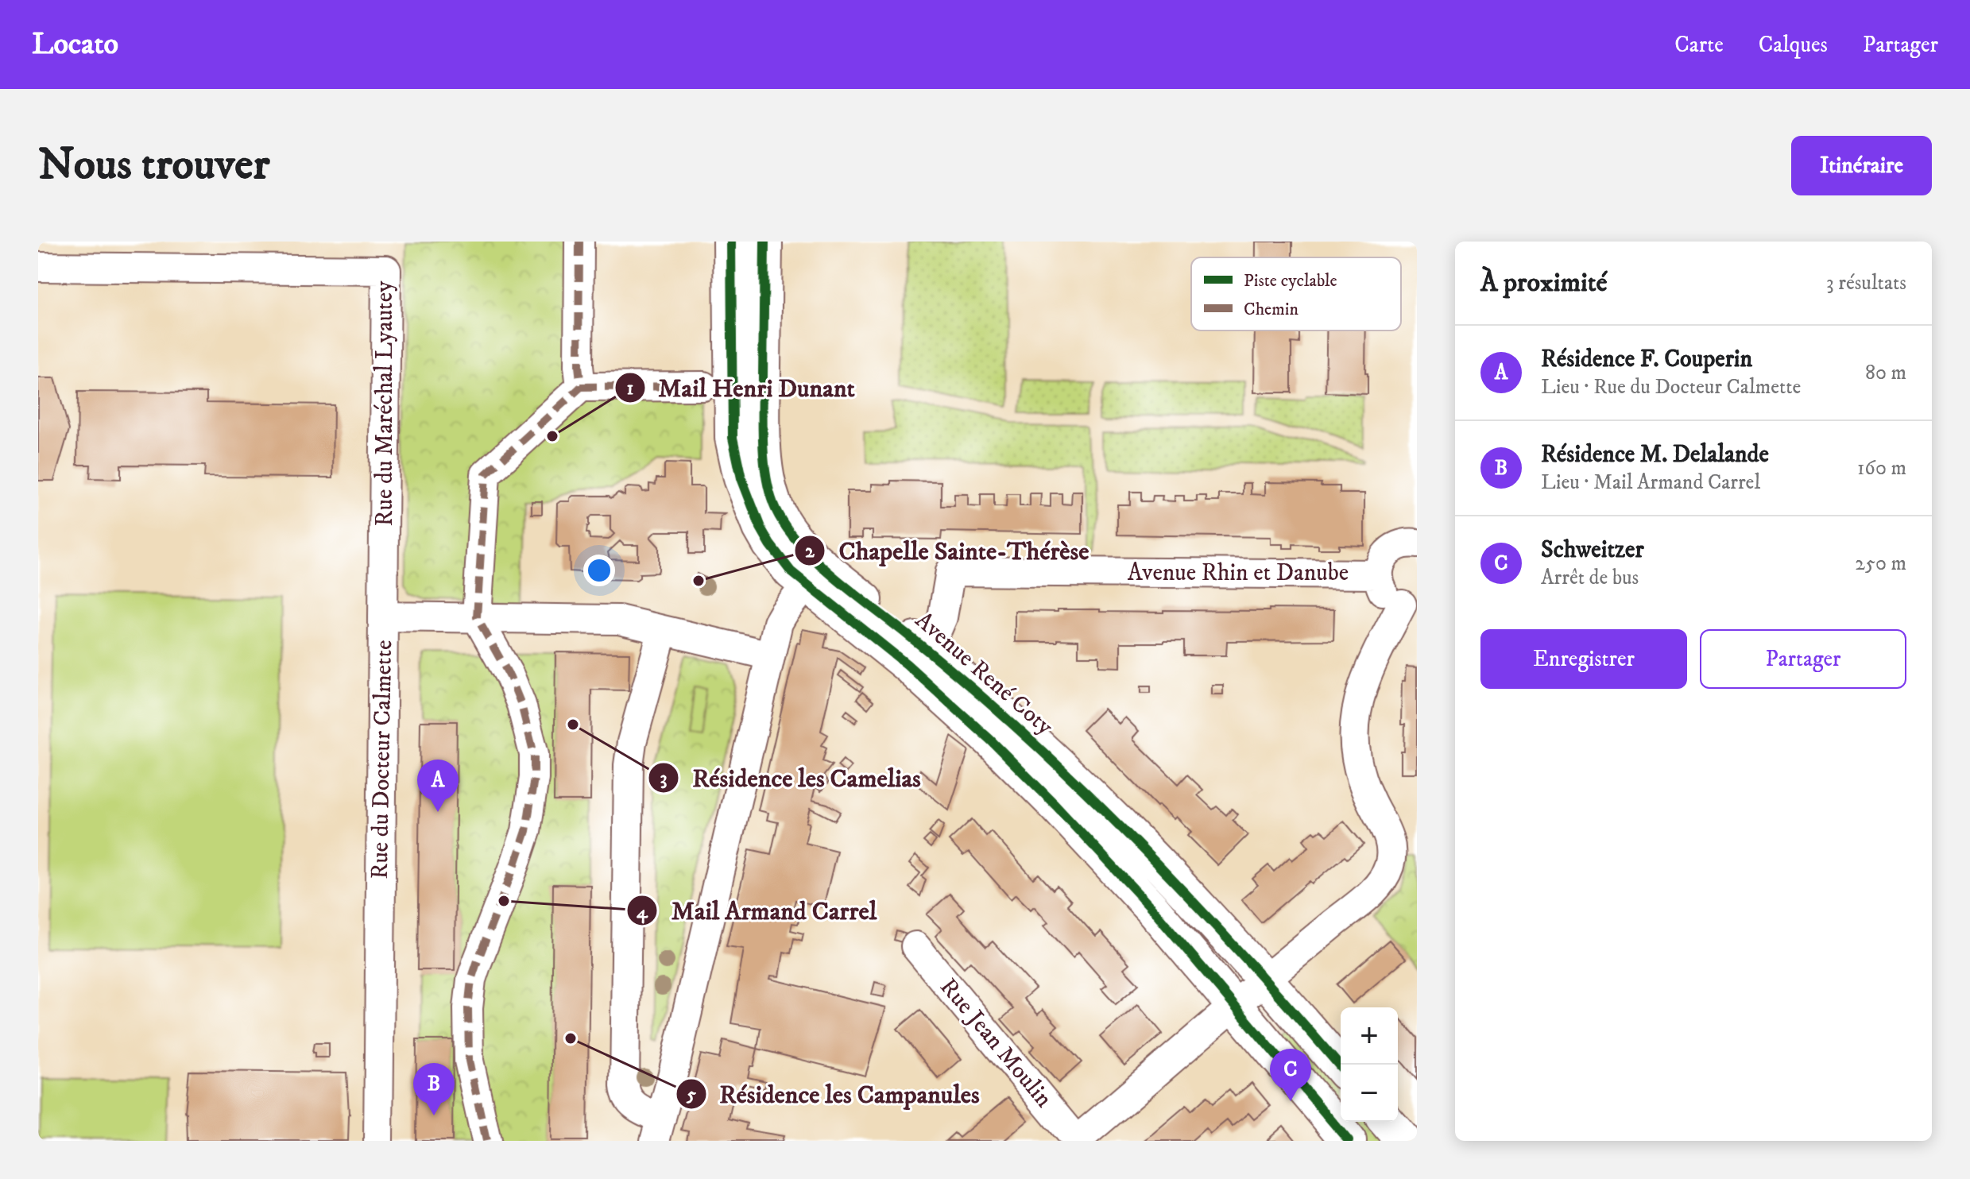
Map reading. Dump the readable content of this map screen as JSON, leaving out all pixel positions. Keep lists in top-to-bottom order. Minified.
{"streets":{"street":["Rue du Maréchal Lyautey","Avenue Rhin et Danube","Avenue René Coty","Rue du Docteur Calmette","Rue Jean Moulin"]},"crossings":[["Rue du Maréchal Lyautey","Rue du Docteur Calmette"],["Avenue Rhin et Danube","Avenue René Coty"]],"places":["Mail Henri Dunant","Chapelle Sainte-Thérèse","Résidence les Camelias","Mail Armand Carrel","Résidence les Campanules"],"legend":["Piste cyclable","Chemin"],"page":{"header":"Locato","nav":["Carte","Calques","Partager"],"buttons":["Itinéraire",["Enregistrer","Partager"]],"title":"Nous trouver","heading":["À proximité","3 résultats"],"list":[{"mark":"A","name":"Résidence F. Couperin","note":"Lieu · Rue du Docteur Calmette","value":"80 m"},{"mark":"B","name":"Résidence M. Delalande","note":"Lieu · Mail Armand Carrel","value":"160 m"},{"mark":"C","name":"Schweitzer","note":"Arrêt de bus","value":"250 m"}],"pins":["A","C","B"],"map_buttons":["+","−"]}}
